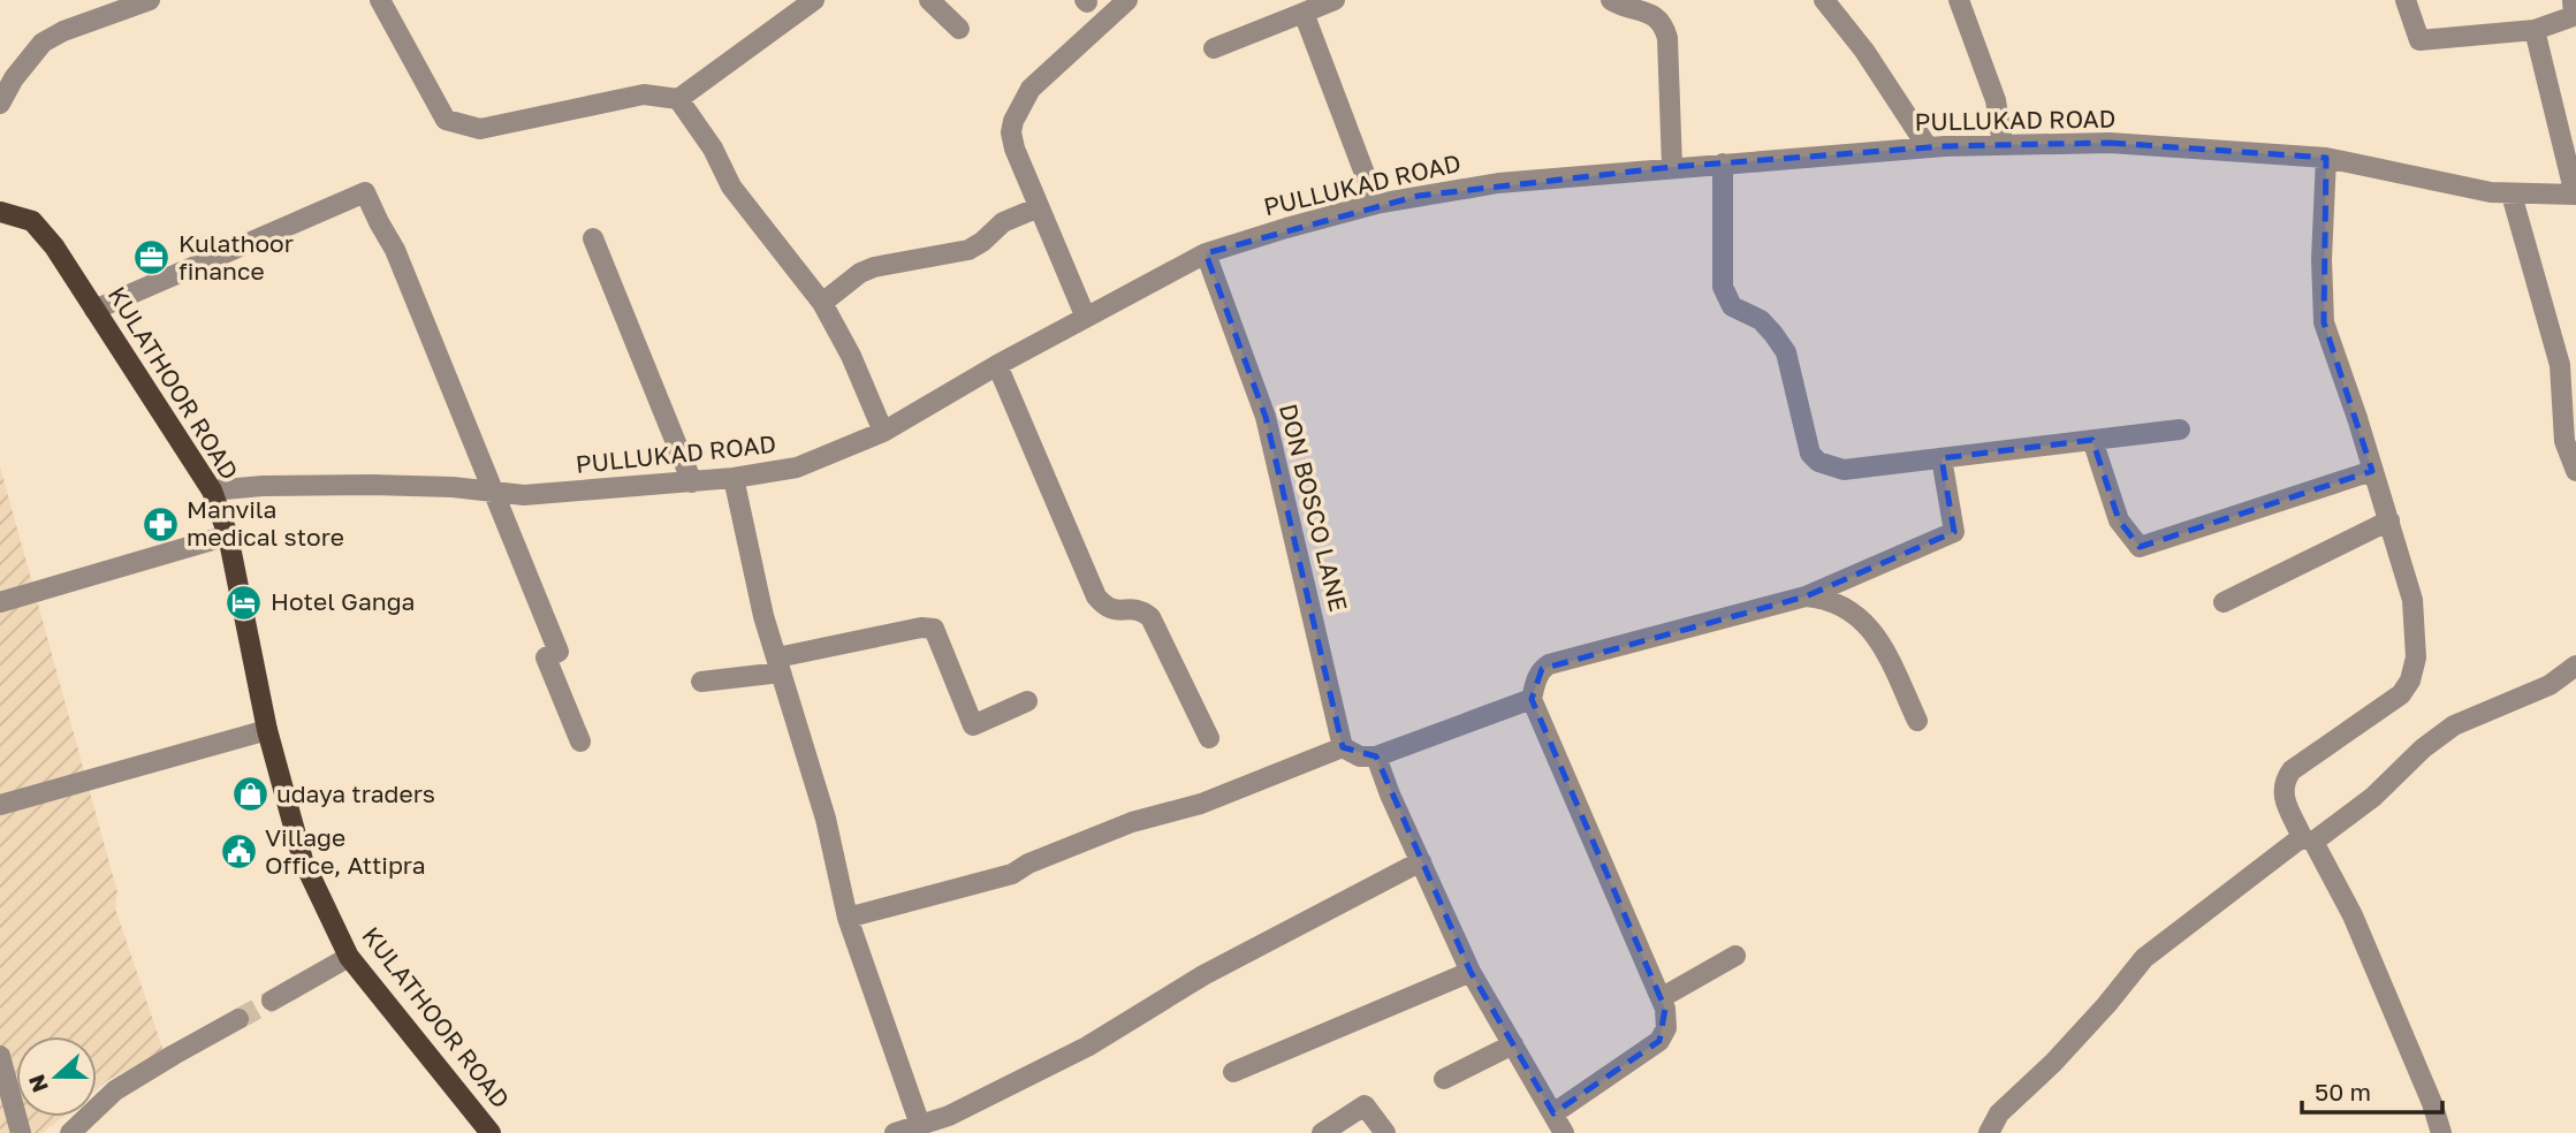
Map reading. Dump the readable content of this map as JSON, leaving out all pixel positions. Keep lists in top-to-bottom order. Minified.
{"streets":{"main road":["KULATHOOR ROAD"],"street":["PULLUKAD ROAD","DON BOSCO LANE"]},"crossings":[["PULLUKAD ROAD","KULATHOOR ROAD"],["PULLUKAD ROAD","DON BOSCO LANE"]],"places":{"office":["Kulathoor finance"],"pharmacy":["Manvila medical store"],"hotel":["Hotel Ganga"],"shop":["udaya traders"],"public building":["Village Office, Attipra"]},"scale_bar":"50 m","north":"left"}
